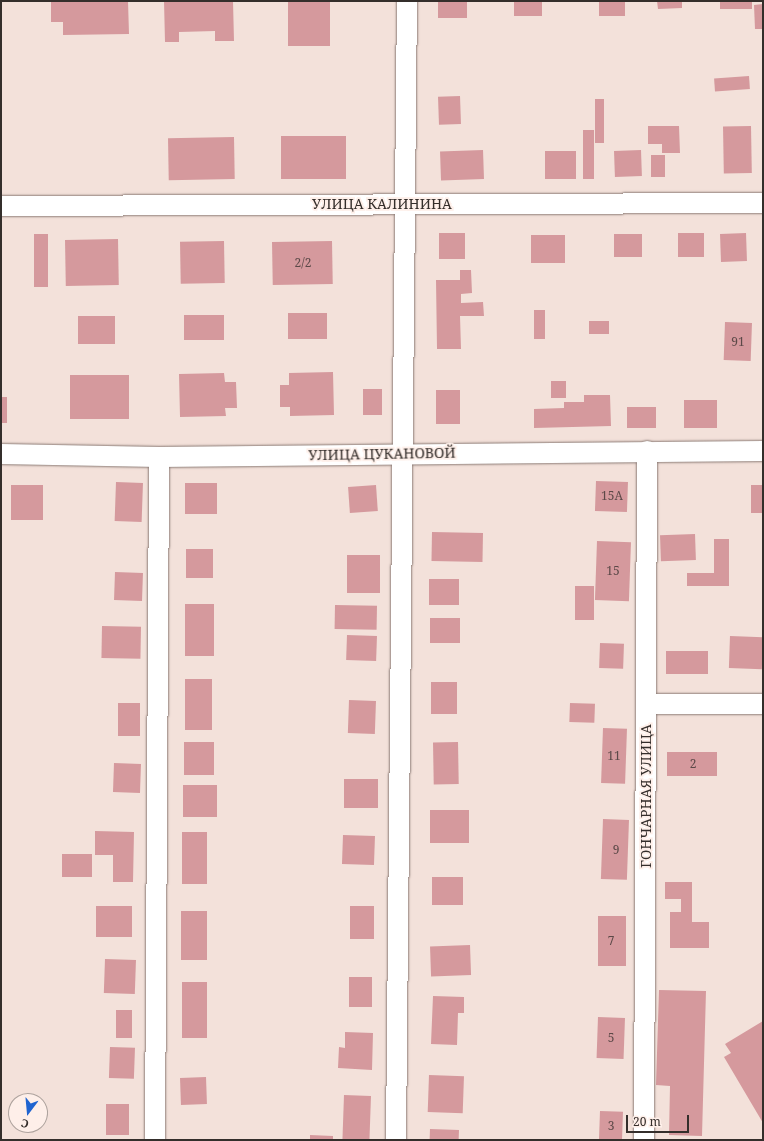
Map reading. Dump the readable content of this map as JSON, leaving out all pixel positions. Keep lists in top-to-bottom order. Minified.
{"streets":{"street":["УЛИЦА КАЛИНИНА","УЛИЦА ЦУКАНОВОЙ","ГОНЧАРНАЯ УЛИЦА"]},"crossings":[["УЛИЦА ЦУКАНОВОЙ","ГОНЧАРНАЯ УЛИЦА"]],"house_numbers":["2/2","91","15А","15","11","2","9","7","5","3"],"scale_bar":"20 m","north":"bottom"}
